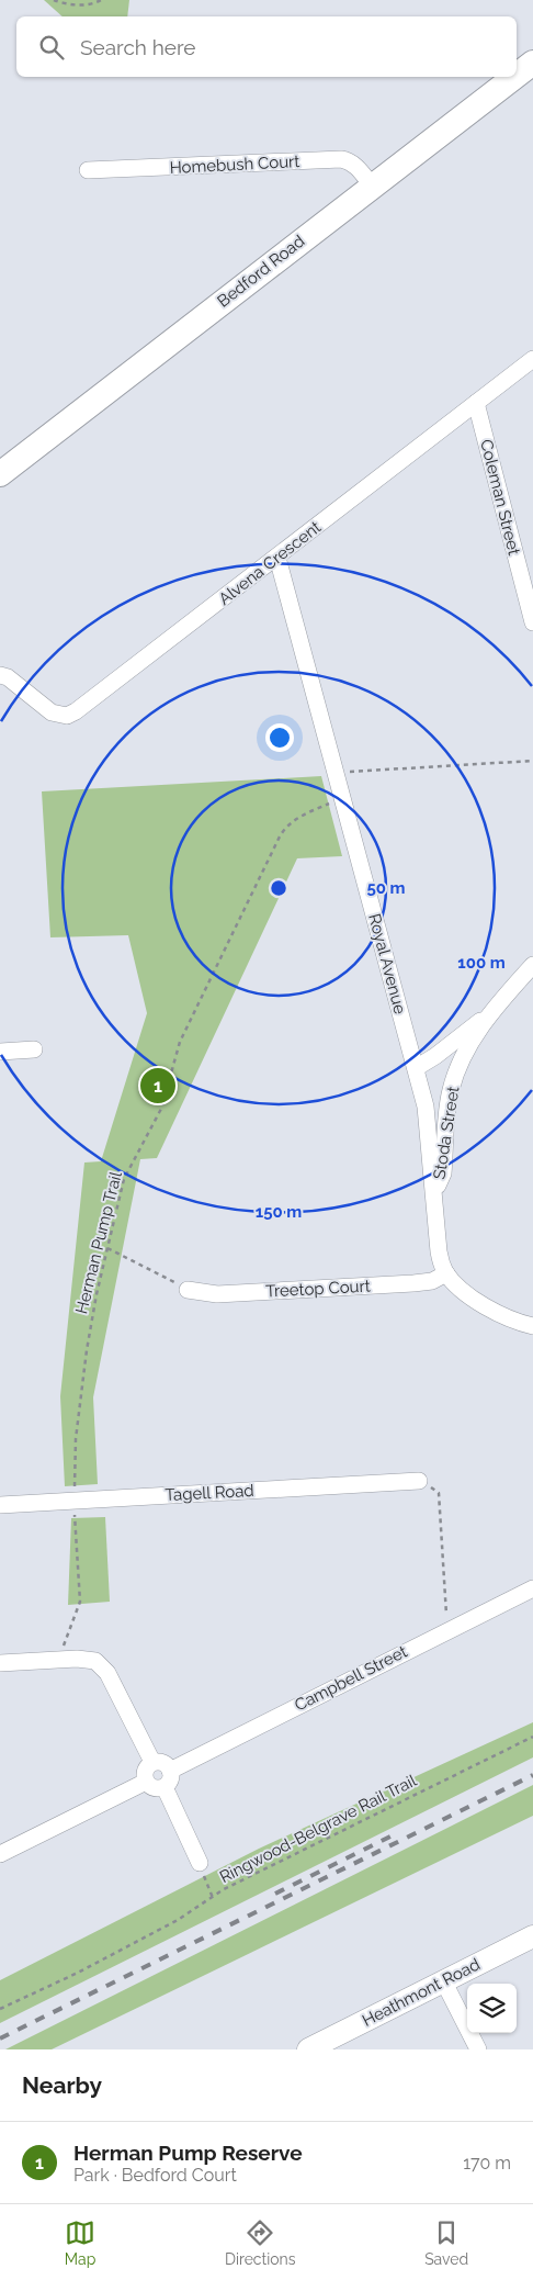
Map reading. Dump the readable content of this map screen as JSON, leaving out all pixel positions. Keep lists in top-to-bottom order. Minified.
{"streets":{"main road":["Bedford Road"],"street":["Homebush Court","Coleman Street","Alvena Crescent","Royal Avenue","Stoda Street","Treetop Court","Tagell Road","Campbell Street","Heathmont Road"],"path":["Herman Pump Trail","Ringwood-Belgrave Rail Trail"]},"crossings":[["Homebush Court","Bedford Road"],["Coleman Street","Alvena Crescent"],["Alvena Crescent","Royal Avenue"],["Royal Avenue","Stoda Street"],["Royal Avenue","Herman Pump Trail"],["Royal Avenue","Treetop Court"],["Herman Pump Trail","Tagell Road"]],"page":{"search":"Search here","pins":"1","heading":"Nearby","list":[{"mark":"1","name":"Herman Pump Reserve","note":"Park · Bedford Court","value":"170 m"}],"nav":["Map","Directions","Saved"]},"rings":["50 m","100 m","150 m"]}
